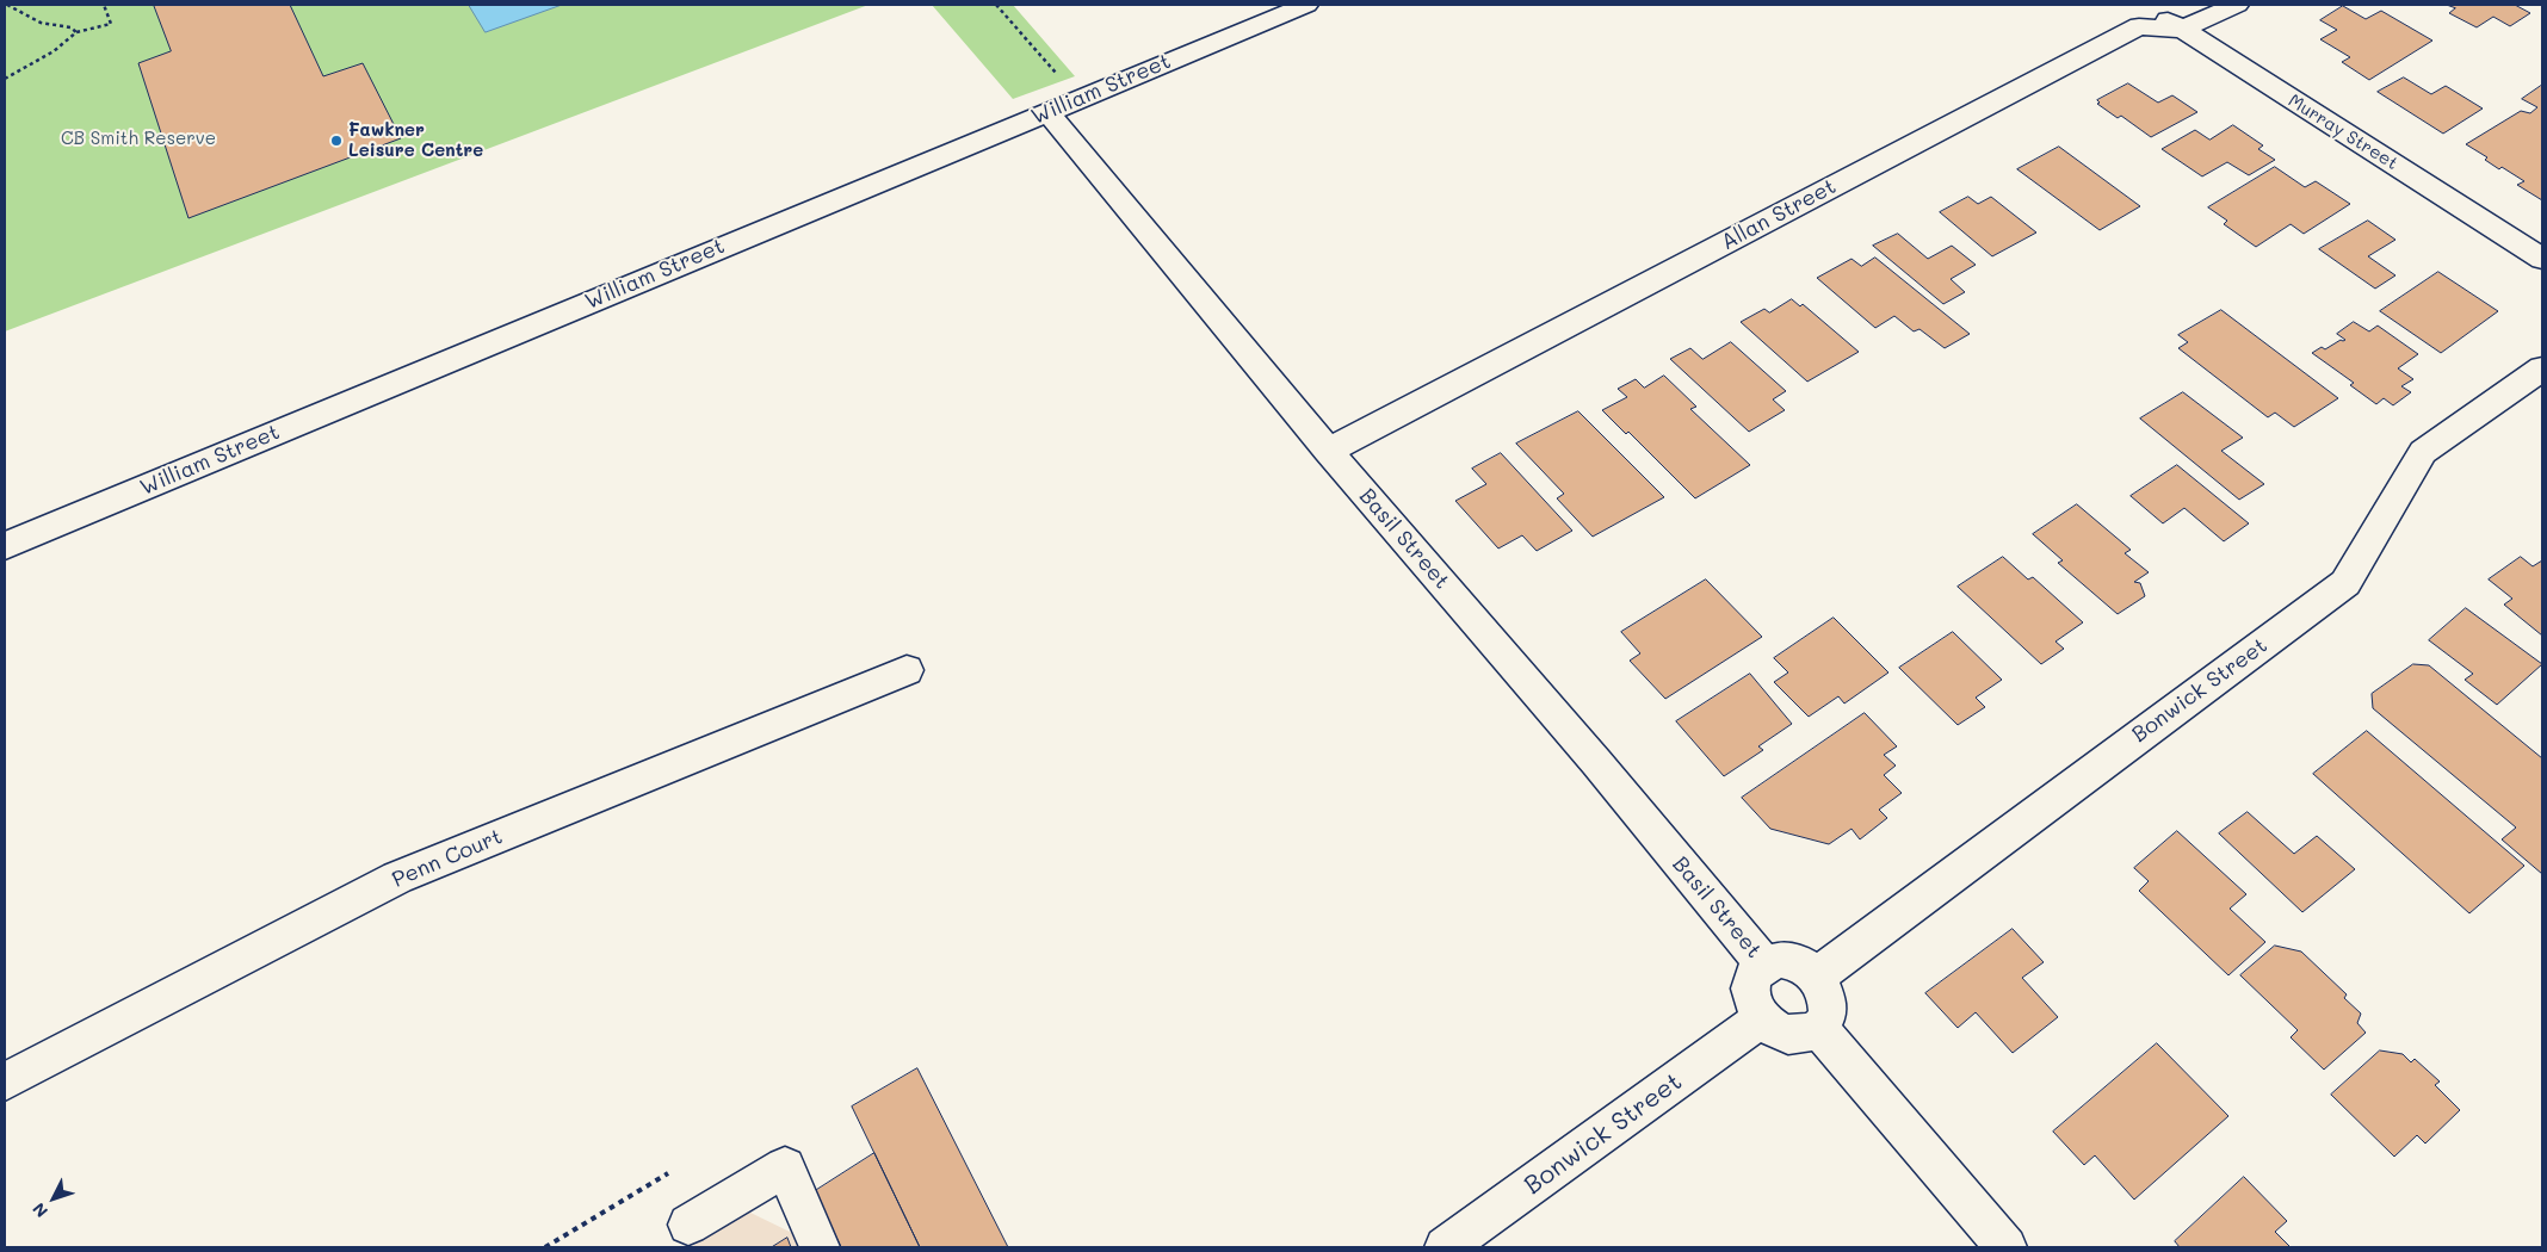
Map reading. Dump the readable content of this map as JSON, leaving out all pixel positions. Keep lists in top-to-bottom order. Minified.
{"streets":{"street":["William Street","Murray Street","Allan Street","Basil Street","Bonwick Street","Penn Court"]},"crossings":[["William Street","Basil Street"],["Murray Street","Allan Street"],["Allan Street","Basil Street"],["Basil Street","Bonwick Street"]],"parks":["CB Smith Reserve"],"places":["Fawkner Leisure Centre"],"north":"bottom left"}
